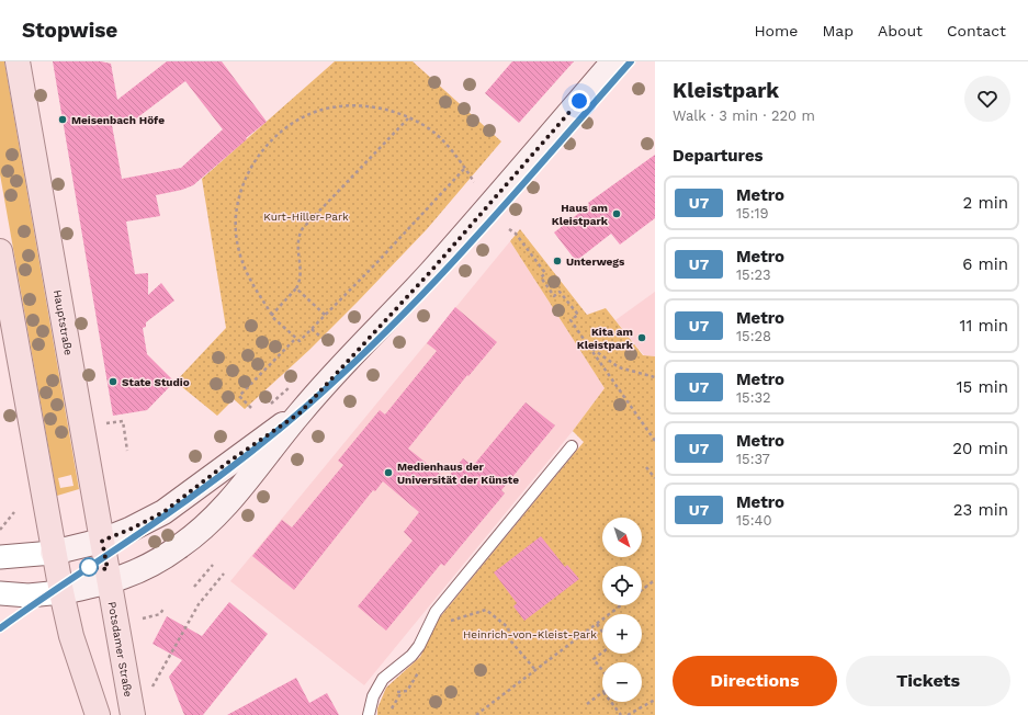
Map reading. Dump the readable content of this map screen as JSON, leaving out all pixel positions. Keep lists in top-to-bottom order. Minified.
{"streets":{"main road":["Hauptstraße","Potsdamer Straße"]},"crossings":[["Hauptstraße","Potsdamer Straße"]],"parks":["Kurt-Hiller-Park","Heinrich-von-Kleist-Park"],"places":["Meisenbach Höfe","Haus am Kleistpark","Unterwegs","Kita am Kleistpark","State Studio","Medienhaus der Universität der Künste"],"lines":["metro line U7"],"north":"bottom right","page":{"header":"Stopwise","nav":["Home","Map","About","Contact"],"heading":[["Kleistpark","Walk · 3 min · 220 m"],"Departures"],"list":[{"mark":"U7","name":"Metro","note":"15:19","value":"2 min"},{"mark":"U7","name":"Metro","note":"15:23","value":"6 min"},{"mark":"U7","name":"Metro","note":"15:28","value":"11 min"},{"mark":"U7","name":"Metro","note":"15:32","value":"15 min"},{"mark":"U7","name":"Metro","note":"15:37","value":"20 min"},{"mark":"U7","name":"Metro","note":"15:40","value":"23 min"}],"map_buttons":["+","−"],"buttons":["Directions","Tickets"]}}
